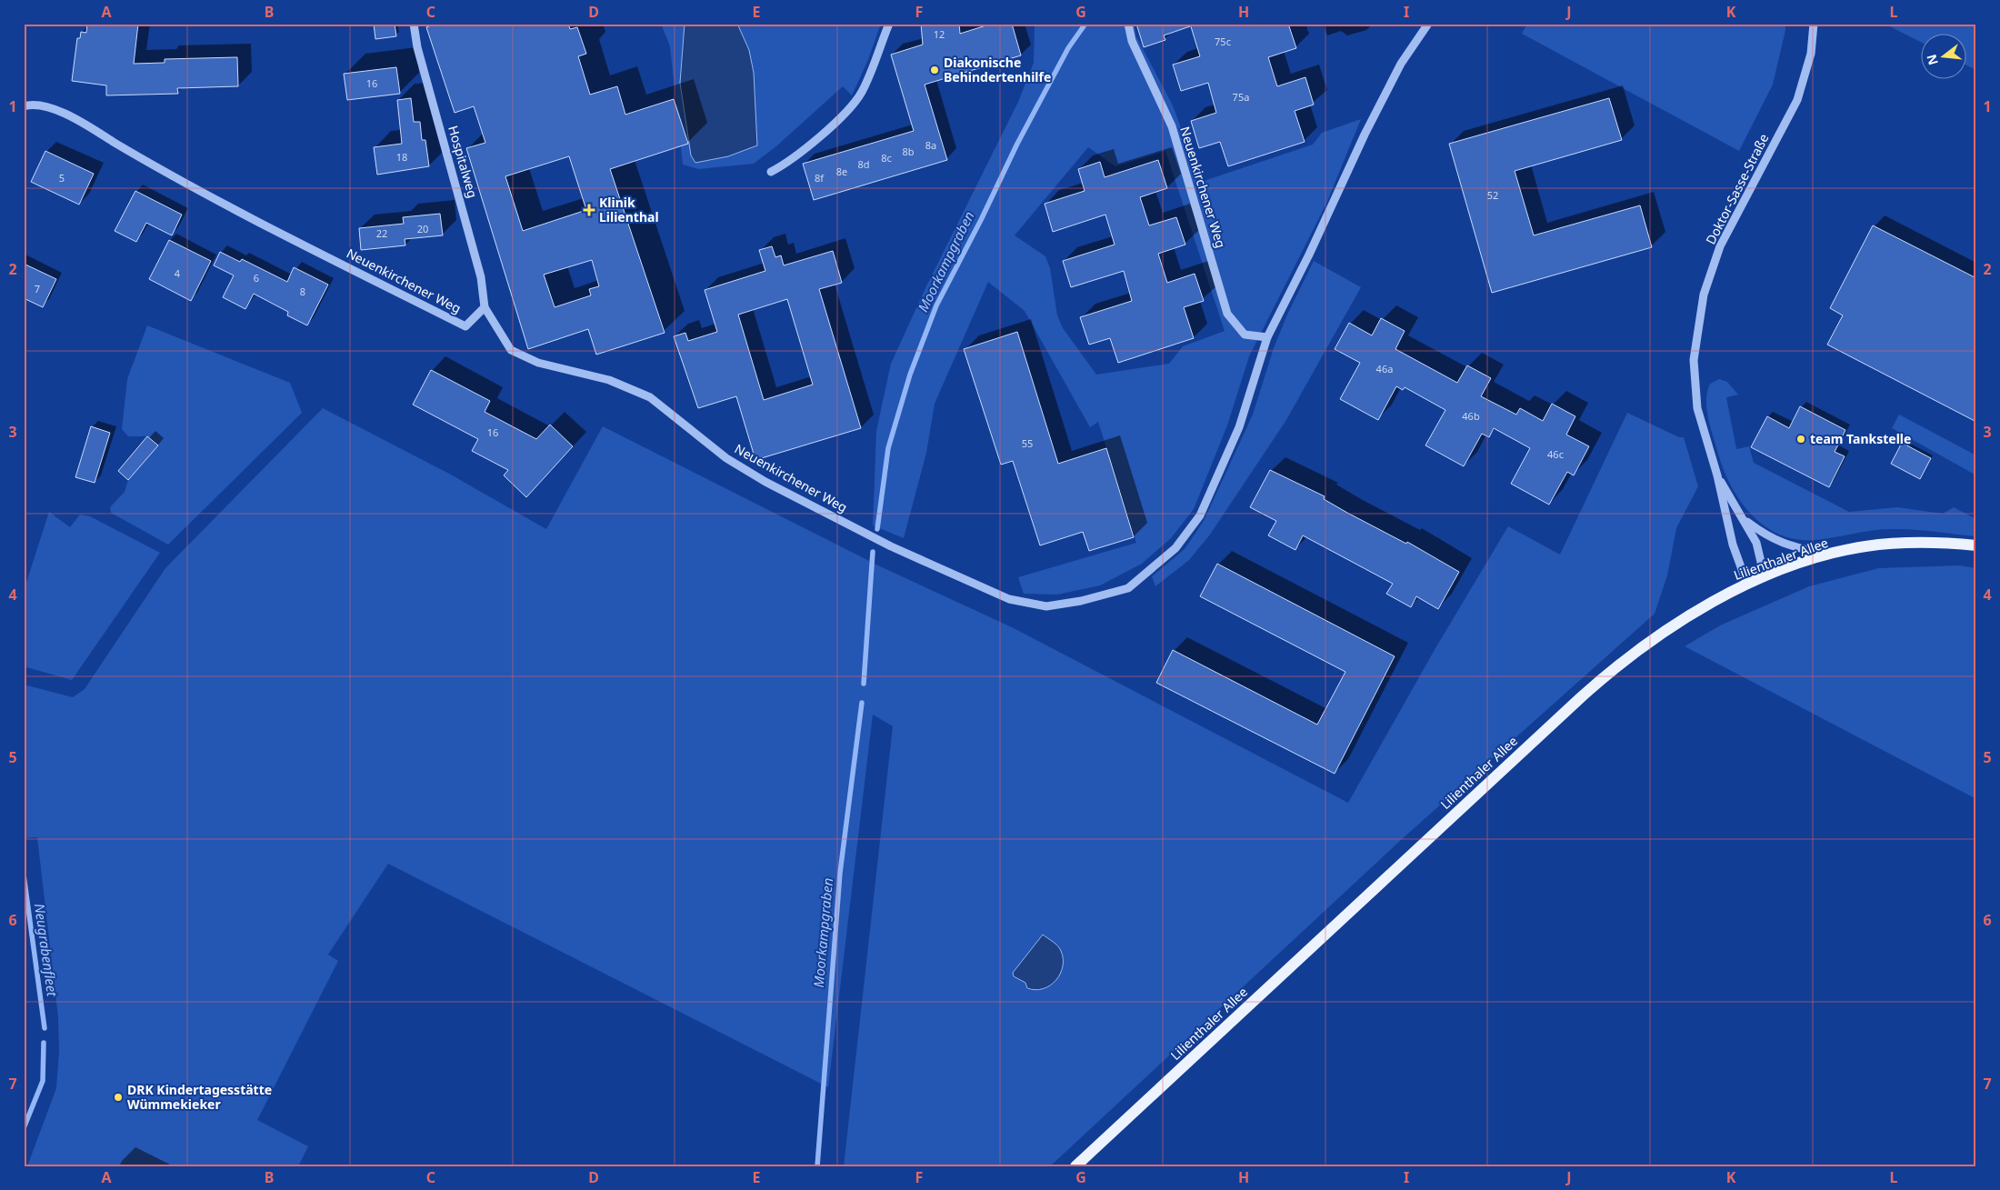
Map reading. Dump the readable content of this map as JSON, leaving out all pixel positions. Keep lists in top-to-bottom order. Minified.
{"streets":{"main road":["Lilienthaler Allee"],"street":["Hospitalweg","Neuenkirchener Weg","Doktor-Sasse-Straße"]},"crossings":[["Hospitalweg","Neuenkirchener Weg"],["Doktor-Sasse-Straße","Lilienthaler Allee"]],"water":["Moorkampgraben","Neugrabenfleet"],"places":{"other":["Diakonische Behindertenhilfe","team Tankstelle","DRK Kindertagesstätte Wümmekieker"],"health":["Klinik Lilienthal"]},"house_numbers":["12","75c","16","75a","8a","8b","18","8c","8d","8e","5","8f","52","20","22","4","6","7","8","46a","46b","16","55","46c"],"north":"left","grid":{"columns":["A","B","C","D","E","F","G","H","I","J","K","L"],"rows":["1","2","3","4","5","6","7"]}}
